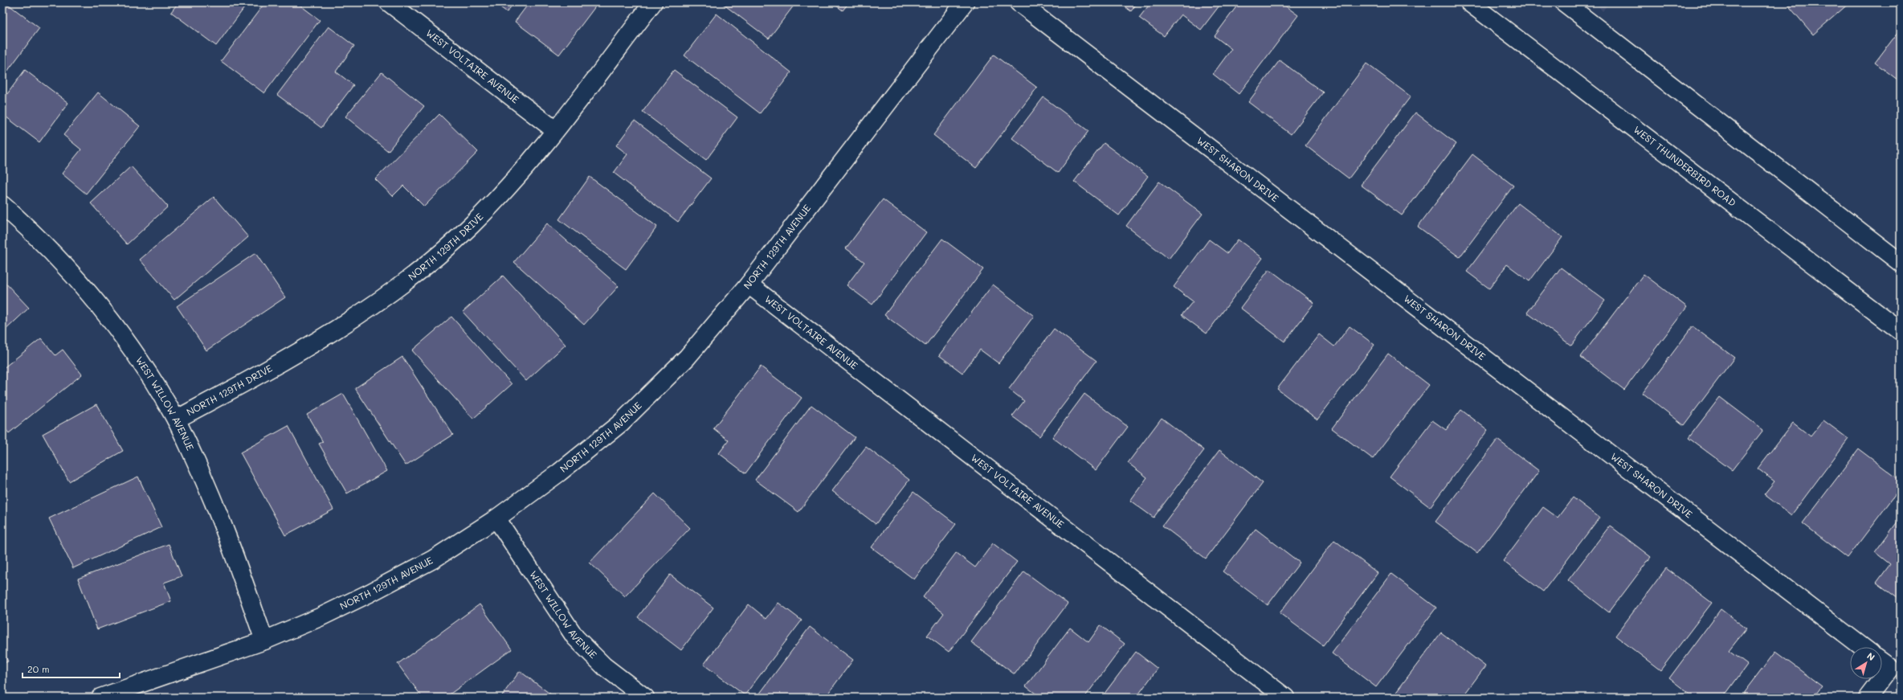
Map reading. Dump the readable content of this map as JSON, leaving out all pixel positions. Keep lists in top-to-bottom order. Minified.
{"streets":{"street":["WEST VOLTAIRE AVENUE","WEST THUNDERBIRD ROAD","WEST SHARON DRIVE","NORTH 129TH DRIVE","NORTH 129TH AVENUE","WEST WILLOW AVENUE"]},"crossings":[["WEST VOLTAIRE AVENUE","NORTH 129TH DRIVE"],["WEST VOLTAIRE AVENUE","NORTH 129TH AVENUE"],["NORTH 129TH DRIVE","WEST WILLOW AVENUE"],["NORTH 129TH AVENUE","WEST WILLOW AVENUE"]],"scale_bar":"20 m","north":"top right"}
